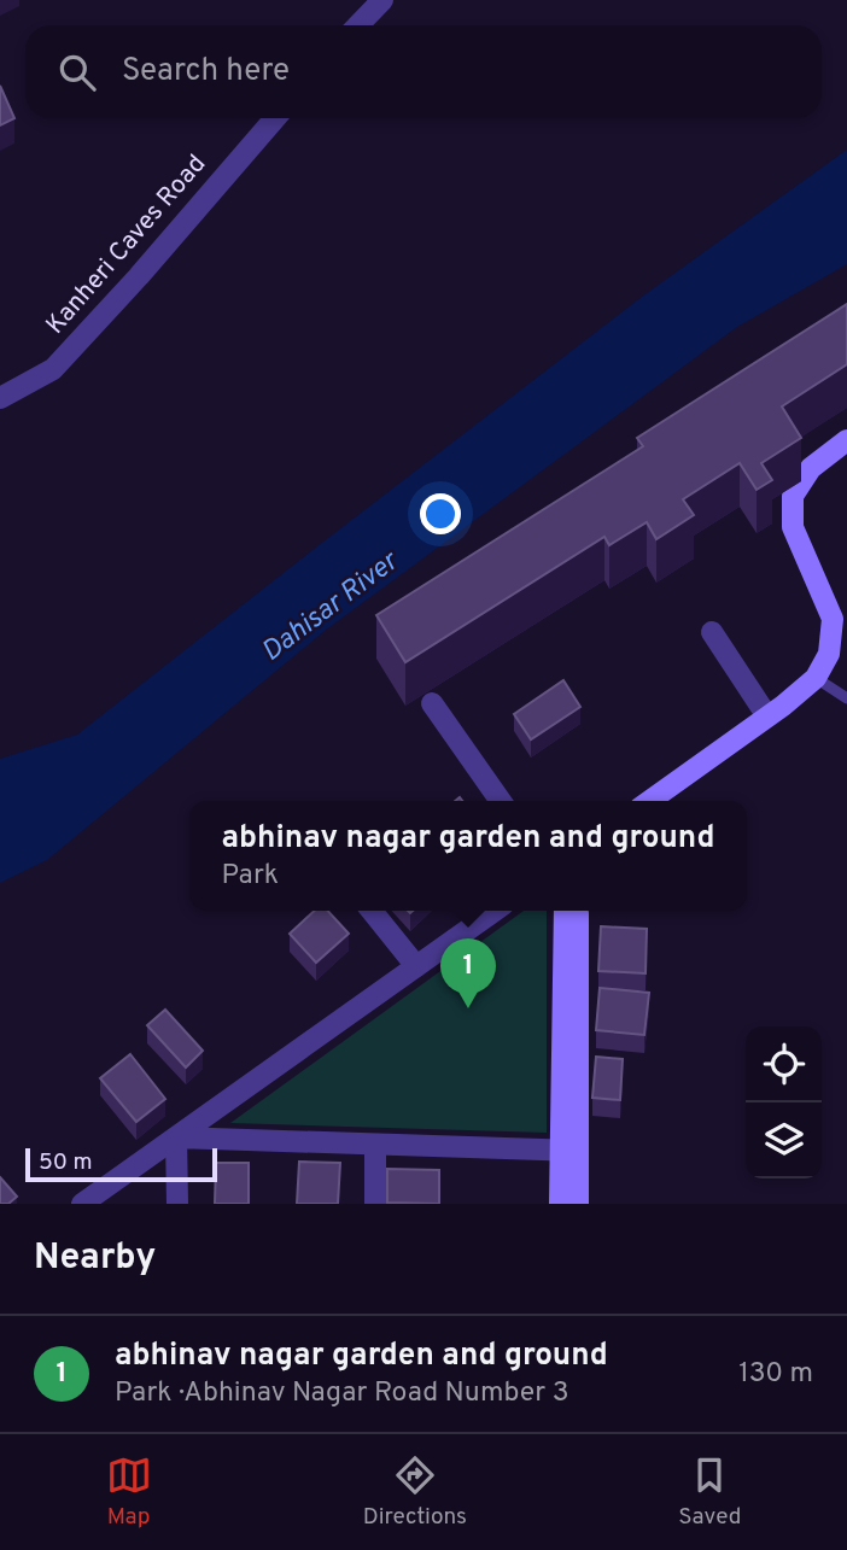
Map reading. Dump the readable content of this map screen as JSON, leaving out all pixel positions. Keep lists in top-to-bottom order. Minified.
{"streets":{"street":["Kanheri Caves Road"]},"water":["Dahisar River"],"scale_bar":"50 m","page":{"search":"Search here","popup":["abhinav nagar garden and ground","Park"],"pins":"1","scale":"50 m","heading":"Nearby","list":[{"mark":"1","name":"abhinav nagar garden and ground","note":"Park · Abhinav Nagar Road Number 3","value":"130 m"}],"nav":["Map","Directions","Saved"]}}
